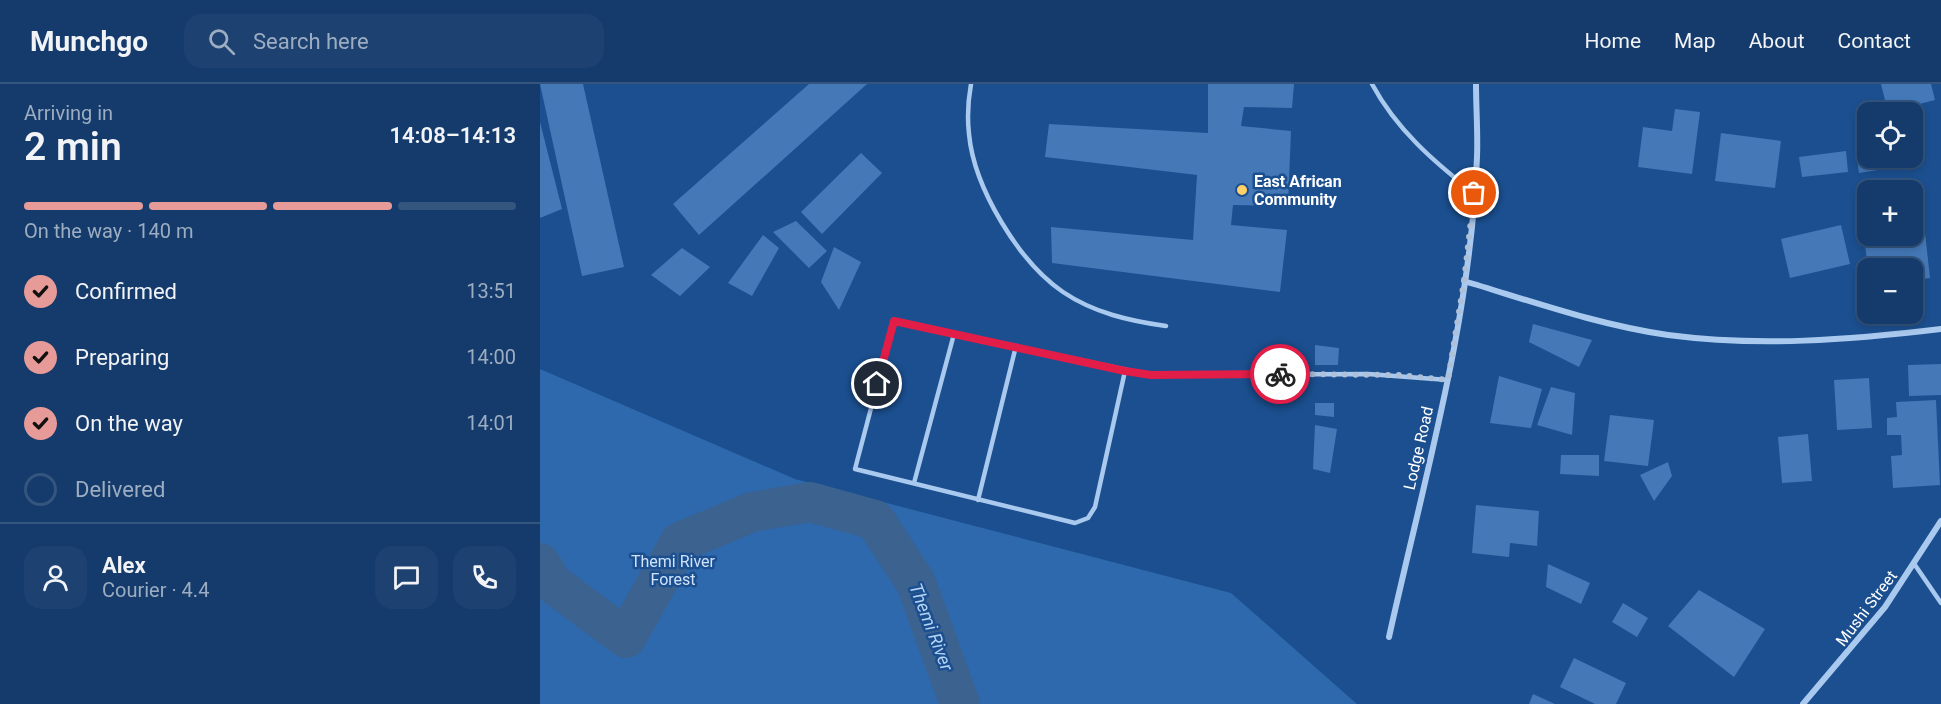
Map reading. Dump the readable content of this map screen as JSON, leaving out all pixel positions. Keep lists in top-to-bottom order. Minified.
{"streets":{"street":["Lodge Road","Mushi Street"]},"water":["Themi River"],"parks":["Themi River Forest"],"places":["East African Community"],"page":{"header":"Munchgo","search":"Search here","nav":["Home","Map","About","Contact"],"heading":["2 min","Arriving in","14:08–14:13"],"panel":["Alex","Courier · 4.4"],"map_buttons":["+","−"],"bar":"On the way · 140 m","list":[["Confirmed","13:51"],["Preparing","14:00"],["On the way","14:01"],"Delivered"]}}
